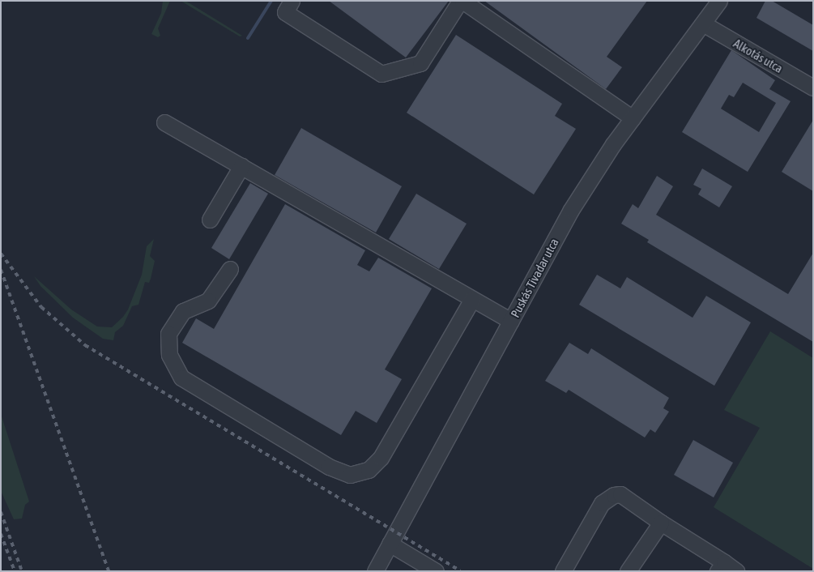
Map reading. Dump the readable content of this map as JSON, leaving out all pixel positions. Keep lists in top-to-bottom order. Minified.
{"streets":{"street":["Alkotás utca","Puskás Tivadar utca"]},"crossings":[["Alkotás utca","Puskás Tivadar utca"]]}
